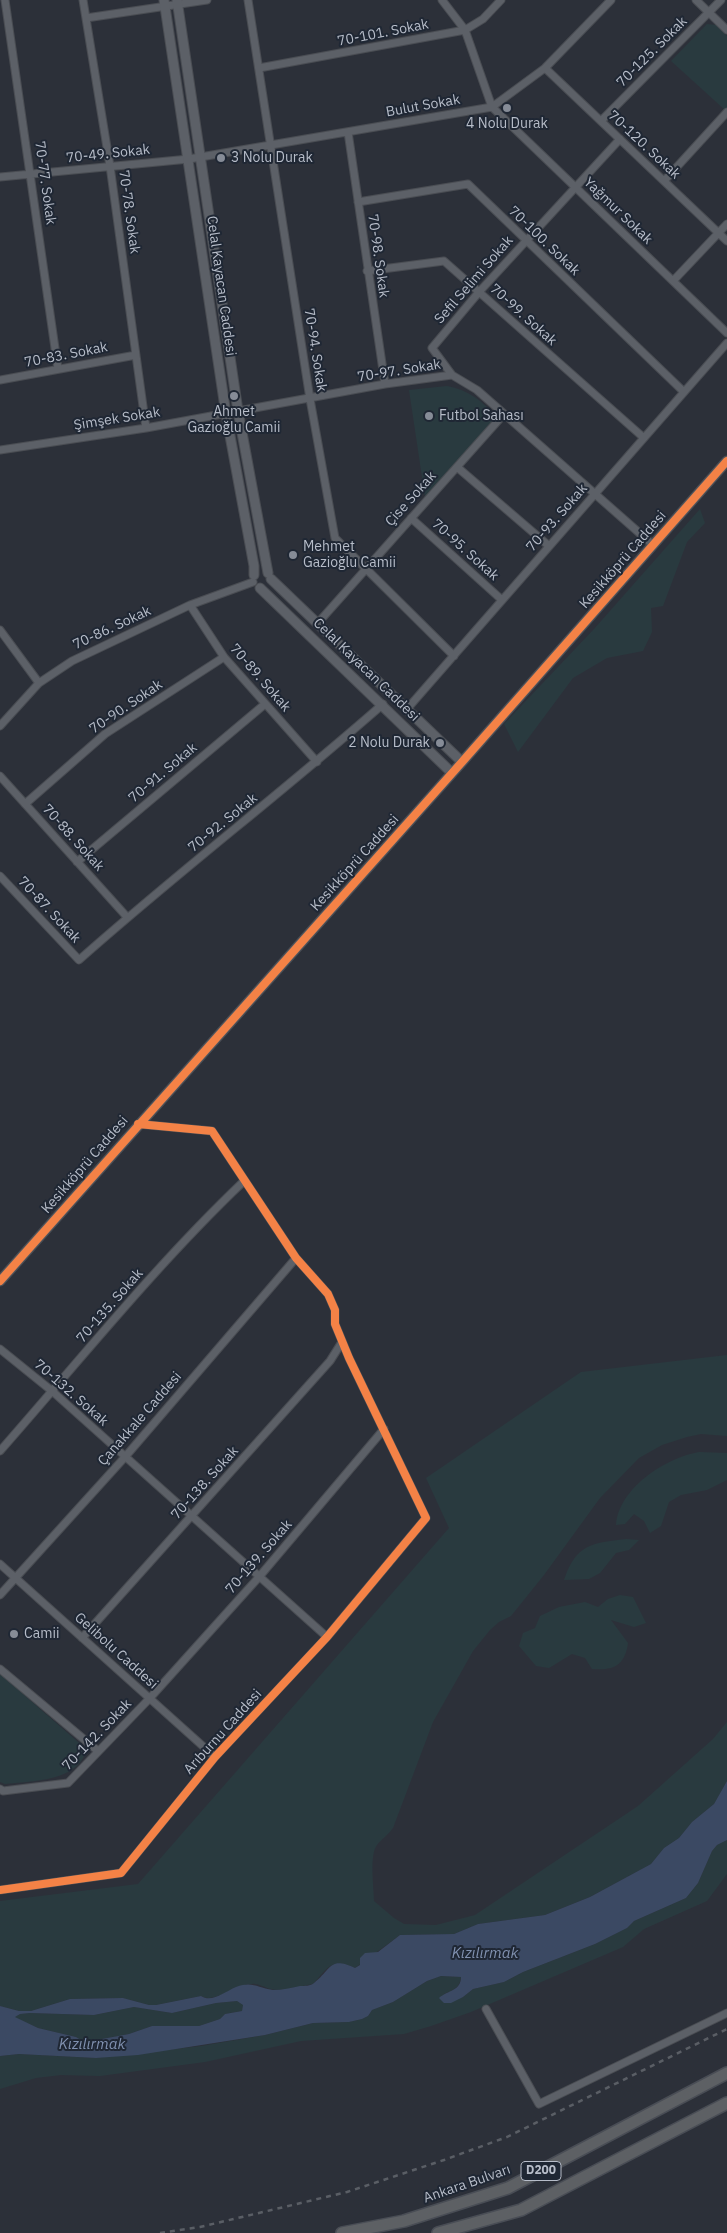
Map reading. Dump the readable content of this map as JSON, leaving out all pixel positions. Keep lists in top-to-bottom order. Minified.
{"streets":{"highway":["D200","Ankara Bulvarı"],"street":["70-101. Sokak","70-125. Sokak","Bulut Sokak","70-120. Sokak","70-49. Sokak","70-77. Sokak","Yağmur Sokak","70-78. Sokak","70-100. Sokak","70-98. Sokak","Sefil Selimi Sokak","Celal Kayacan Caddesi","70-99. Sokak","70-94. Sokak","70-83. Sokak","70-97. Sokak","Şimşek Sokak","Çise Sokak","70-93. Sokak","70-95. Sokak","Kesikköprü Caddesi","70-86. Sokak","70-89. Sokak","70-90. Sokak","70-91. Sokak","70-92. Sokak","70-88. Sokak","70-87. Sokak","70-135. Sokak","70-132. Sokak","Çanakkale Caddesi","70-138. Sokak","70-139. Sokak","Gelibolu Caddesi","Arıburnu Caddesi","70-142. Sokak"]},"crossings":[["70-101. Sokak","70-94. Sokak"],["70-125. Sokak","70-120. Sokak"],["Bulut Sokak","70-120. Sokak"],["Bulut Sokak","70-49. Sokak"],["Bulut Sokak","Yağmur Sokak"],["Bulut Sokak","70-98. Sokak"],["Bulut Sokak","Celal Kayacan Caddesi"],["Bulut Sokak","70-94. Sokak"],["70-120. Sokak","Sefil Selimi Sokak"],["70-49. Sokak","70-77. Sokak"],["70-49. Sokak","70-78. Sokak"],["70-49. Sokak","Celal Kayacan Caddesi"],["70-77. Sokak","70-83. Sokak"],["Yağmur Sokak","Sefil Selimi Sokak"],["70-78. Sokak","70-83. Sokak"],["70-78. Sokak","Şimşek Sokak"],["70-100. Sokak","70-98. Sokak"],["70-100. Sokak","Sefil Selimi Sokak"],["70-100. Sokak","70-93. Sokak"],["70-98. Sokak","70-99. Sokak"],["70-98. Sokak","70-97. Sokak"],["Sefil Selimi Sokak","70-99. Sokak"],["Sefil Selimi Sokak","70-97. Sokak"],["Celal Kayacan Caddesi","70-97. Sokak"],["Celal Kayacan Caddesi","Şimşek Sokak"],["Celal Kayacan Caddesi","Çise Sokak"],["Celal Kayacan Caddesi","70-93. Sokak"],["Celal Kayacan Caddesi","Kesikköprü Caddesi"],["Celal Kayacan Caddesi","70-86. Sokak"],["Celal Kayacan Caddesi","70-92. Sokak"],["70-99. Sokak","70-93. Sokak"],["70-94. Sokak","70-97. Sokak"],["70-94. Sokak","Çise Sokak"],["70-94. Sokak","70-93. Sokak"],["70-97. Sokak","Şimşek Sokak"],["70-97. Sokak","Çise Sokak"],["70-97. Sokak","70-93. Sokak"],["70-97. Sokak","Kesikköprü Caddesi"],["Çise Sokak","70-95. Sokak"],["70-93. Sokak","70-95. Sokak"],["70-86. Sokak","70-89. Sokak"],["70-89. Sokak","70-90. Sokak"],["70-89. Sokak","70-91. Sokak"],["70-89. Sokak","70-92. Sokak"],["70-90. Sokak","70-88. Sokak"],["70-91. Sokak","70-88. Sokak"],["70-92. Sokak","70-88. Sokak"],["70-92. Sokak","70-87. Sokak"],["70-135. Sokak","70-132. Sokak"],["70-132. Sokak","Çanakkale Caddesi"],["70-132. Sokak","70-138. Sokak"],["70-132. Sokak","70-139. Sokak"],["70-132. Sokak","Arıburnu Caddesi"],["Çanakkale Caddesi","Gelibolu Caddesi"],["70-138. Sokak","Gelibolu Caddesi"],["70-139. Sokak","Gelibolu Caddesi"],["70-139. Sokak","Arıburnu Caddesi"],["70-139. Sokak","70-142. Sokak"],["Gelibolu Caddesi","Arıburnu Caddesi"],["Gelibolu Caddesi","70-142. Sokak"]],"water":["Kızılırmak"],"places":["4 Nolu Durak","3 Nolu Durak","Ahmet Gazioğlu Camii","Futbol Sahası","Mehmet Gazioğlu Camii","2 Nolu Durak","Camii"]}
